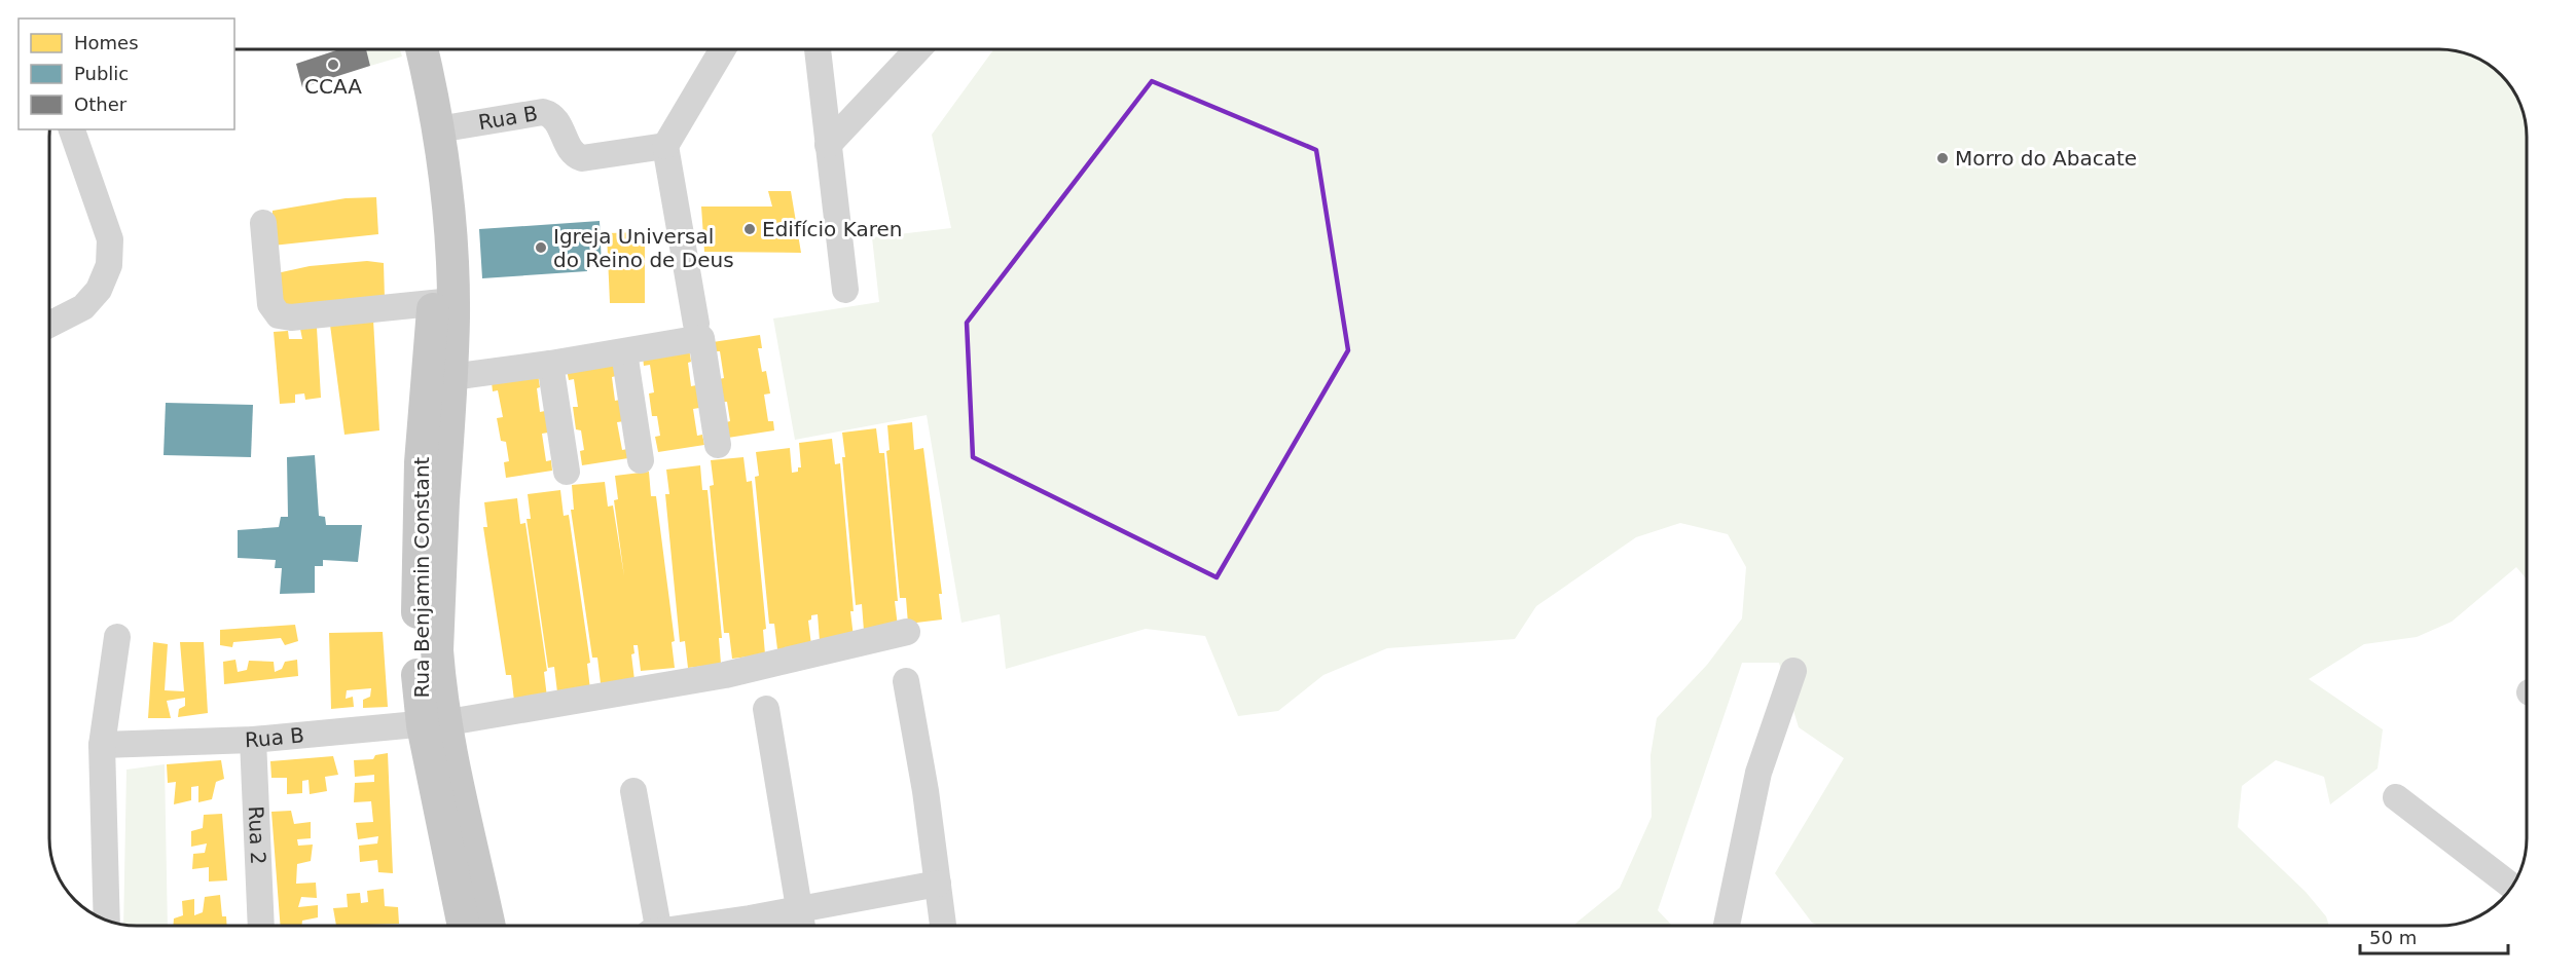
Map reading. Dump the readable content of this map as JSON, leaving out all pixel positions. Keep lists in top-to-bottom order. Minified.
{"streets":{"main road":["Rua Benjamin Constant"],"street":["Rua B","Rua 2"]},"crossings":[["Rua B","Rua Benjamin Constant"],["Rua B","Rua 2"]],"places":["CCAA","Morro do Abacate","Edifício Karen","Igreja Universal do Reino de Deus"],"legend":["Homes","Public","Other"],"scale_bar":"50 m"}
